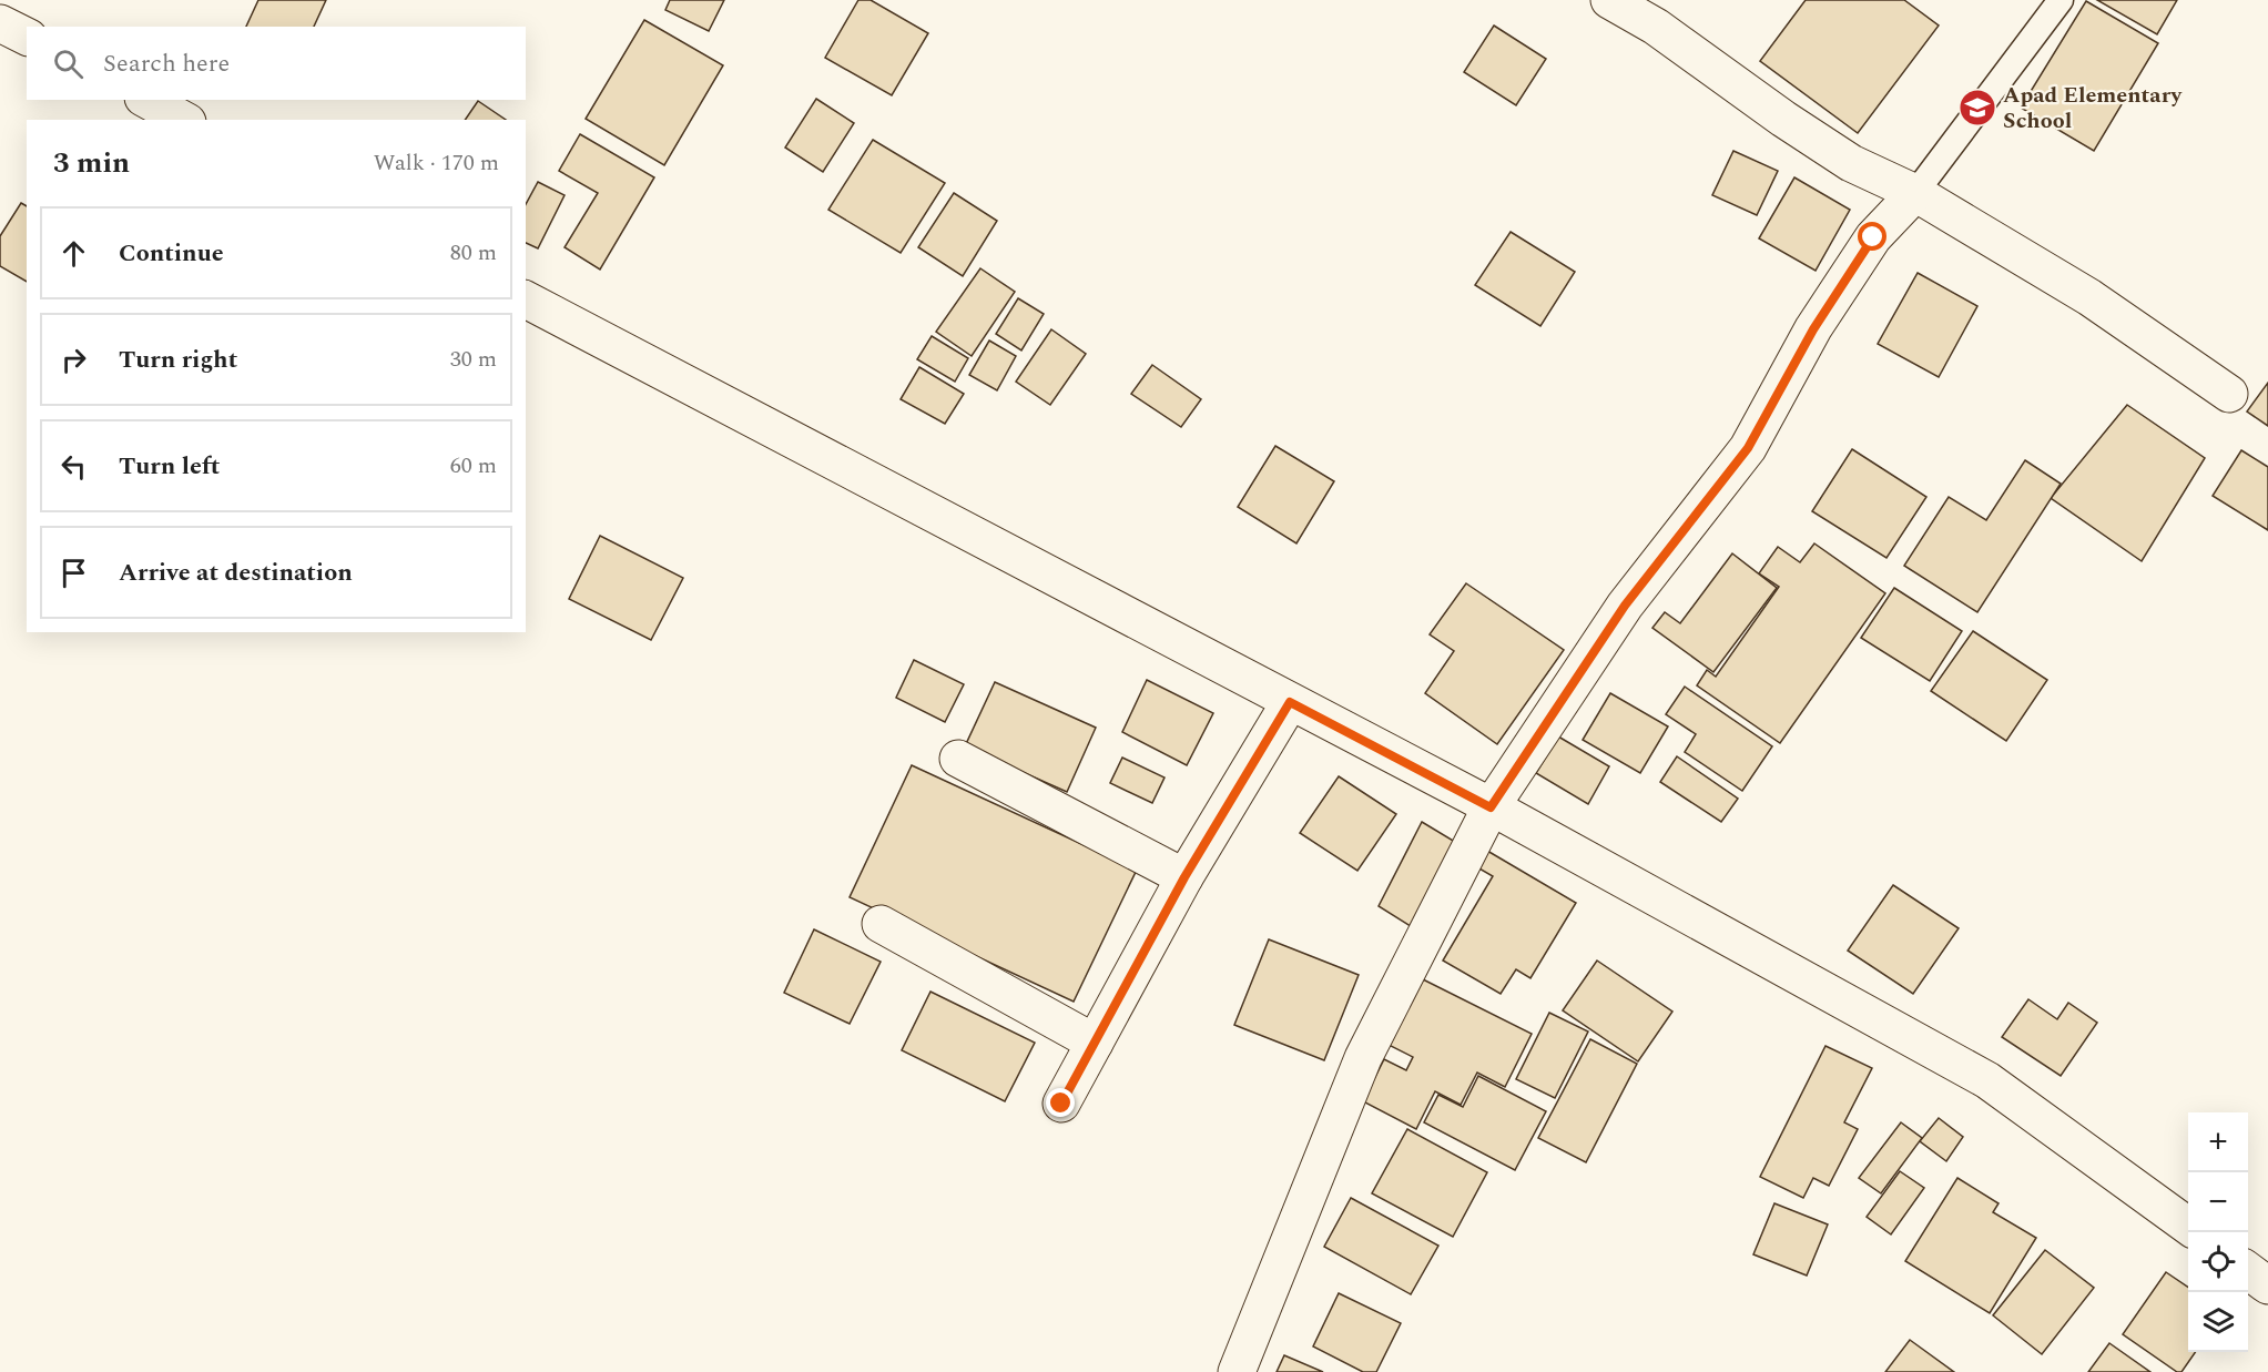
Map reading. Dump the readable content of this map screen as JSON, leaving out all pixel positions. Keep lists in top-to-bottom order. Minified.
{"places":{"school or university":["Apad Elementary School"]},"page":{"search":"Search here","heading":["3 min","Walk · 170 m"],"list":[["Continue","80 m"],["Turn right","30 m"],["Turn left","60 m"],"Arrive at destination"],"map_buttons":["+","−"]}}
